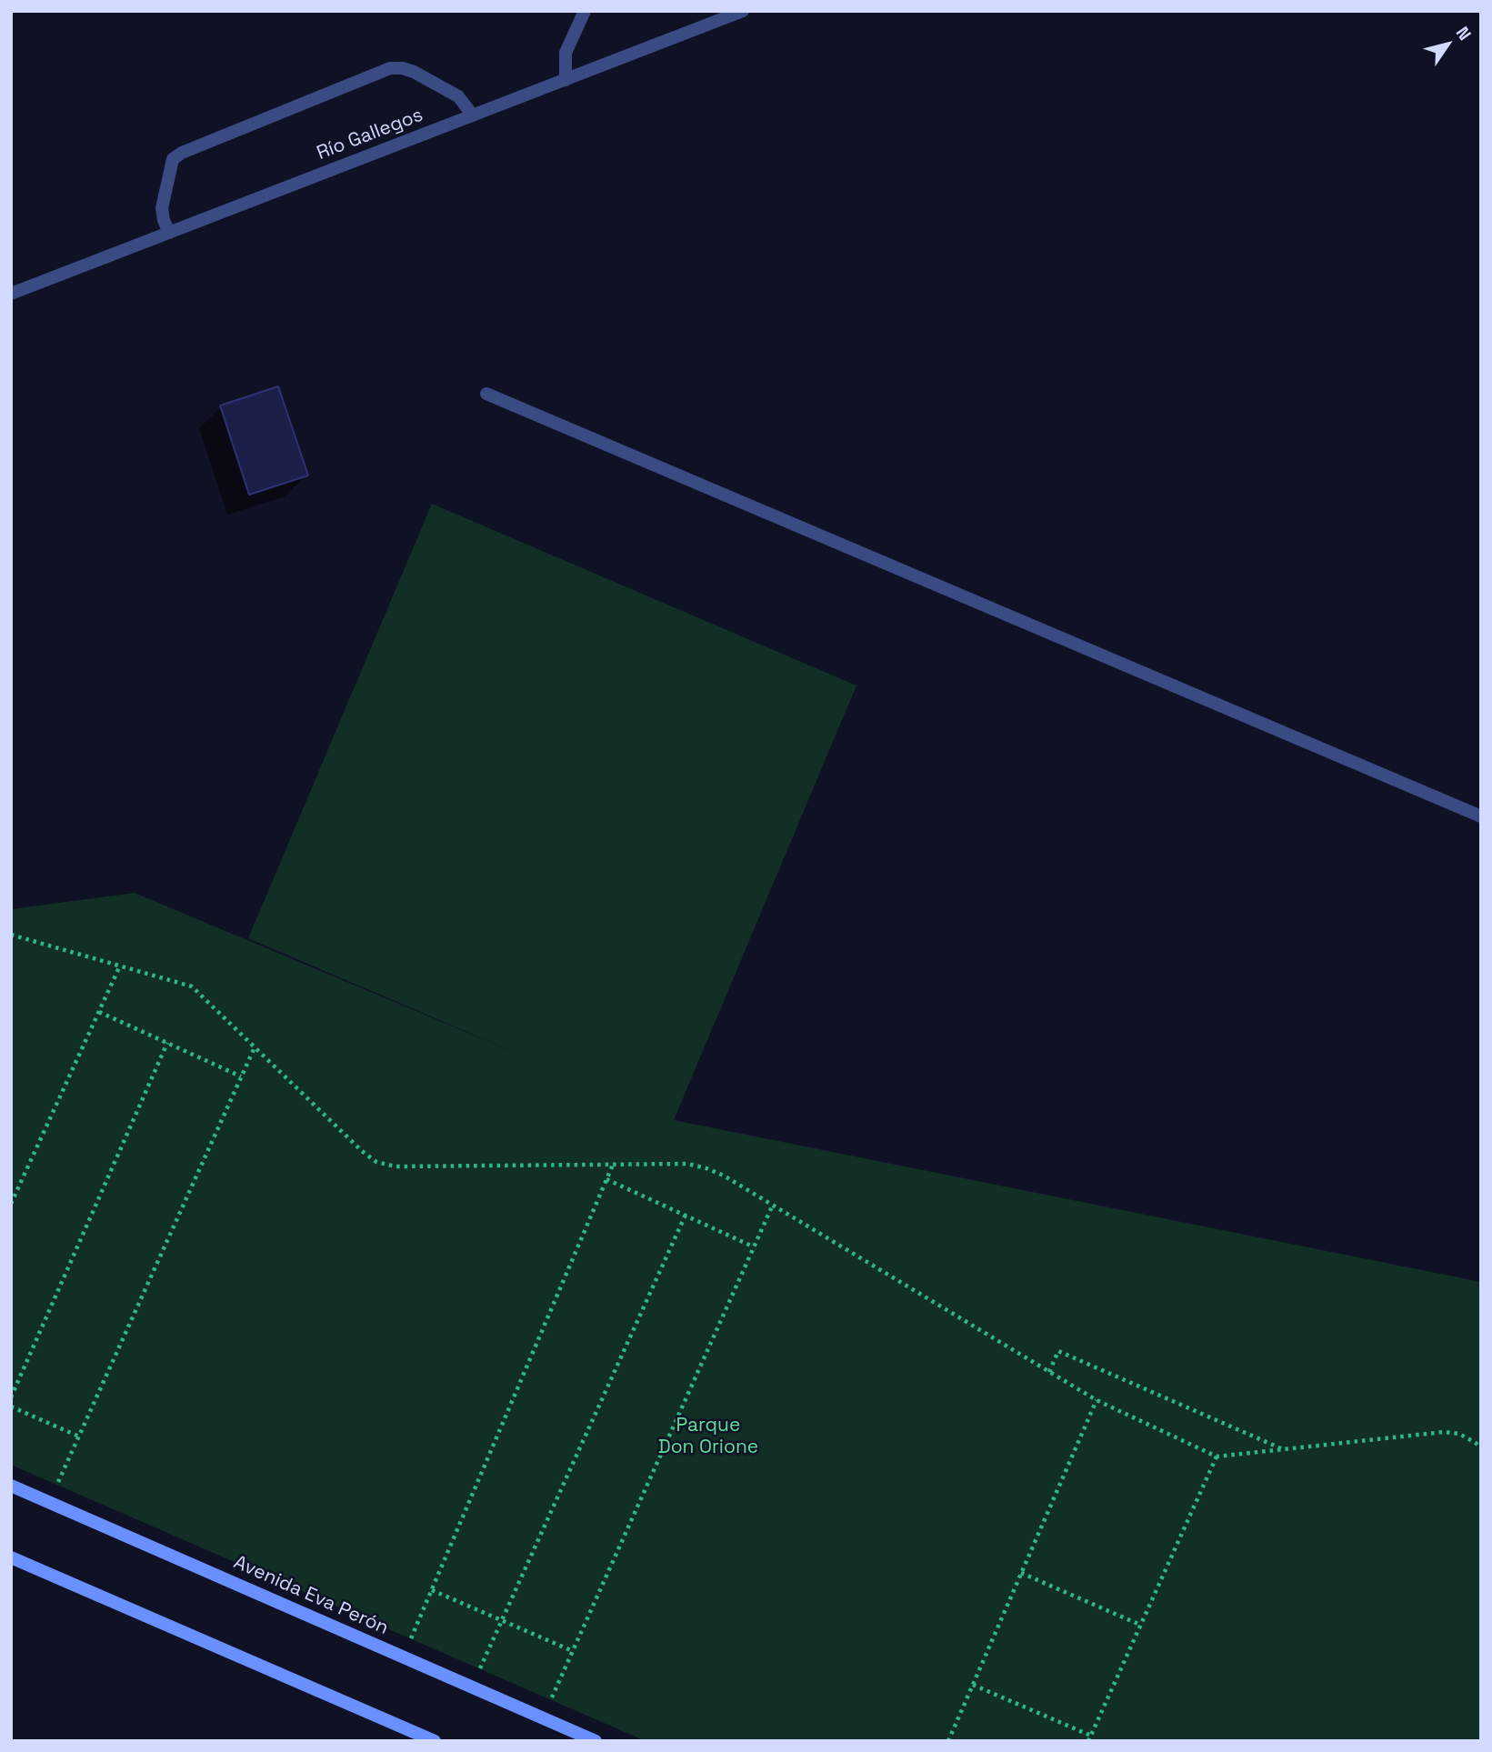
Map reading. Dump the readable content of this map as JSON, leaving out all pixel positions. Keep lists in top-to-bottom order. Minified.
{"streets":{"main road":["Avenida Eva Perón"],"street":["Río Gallegos"]},"parks":["Parque Don Orione"],"north":"top right"}
